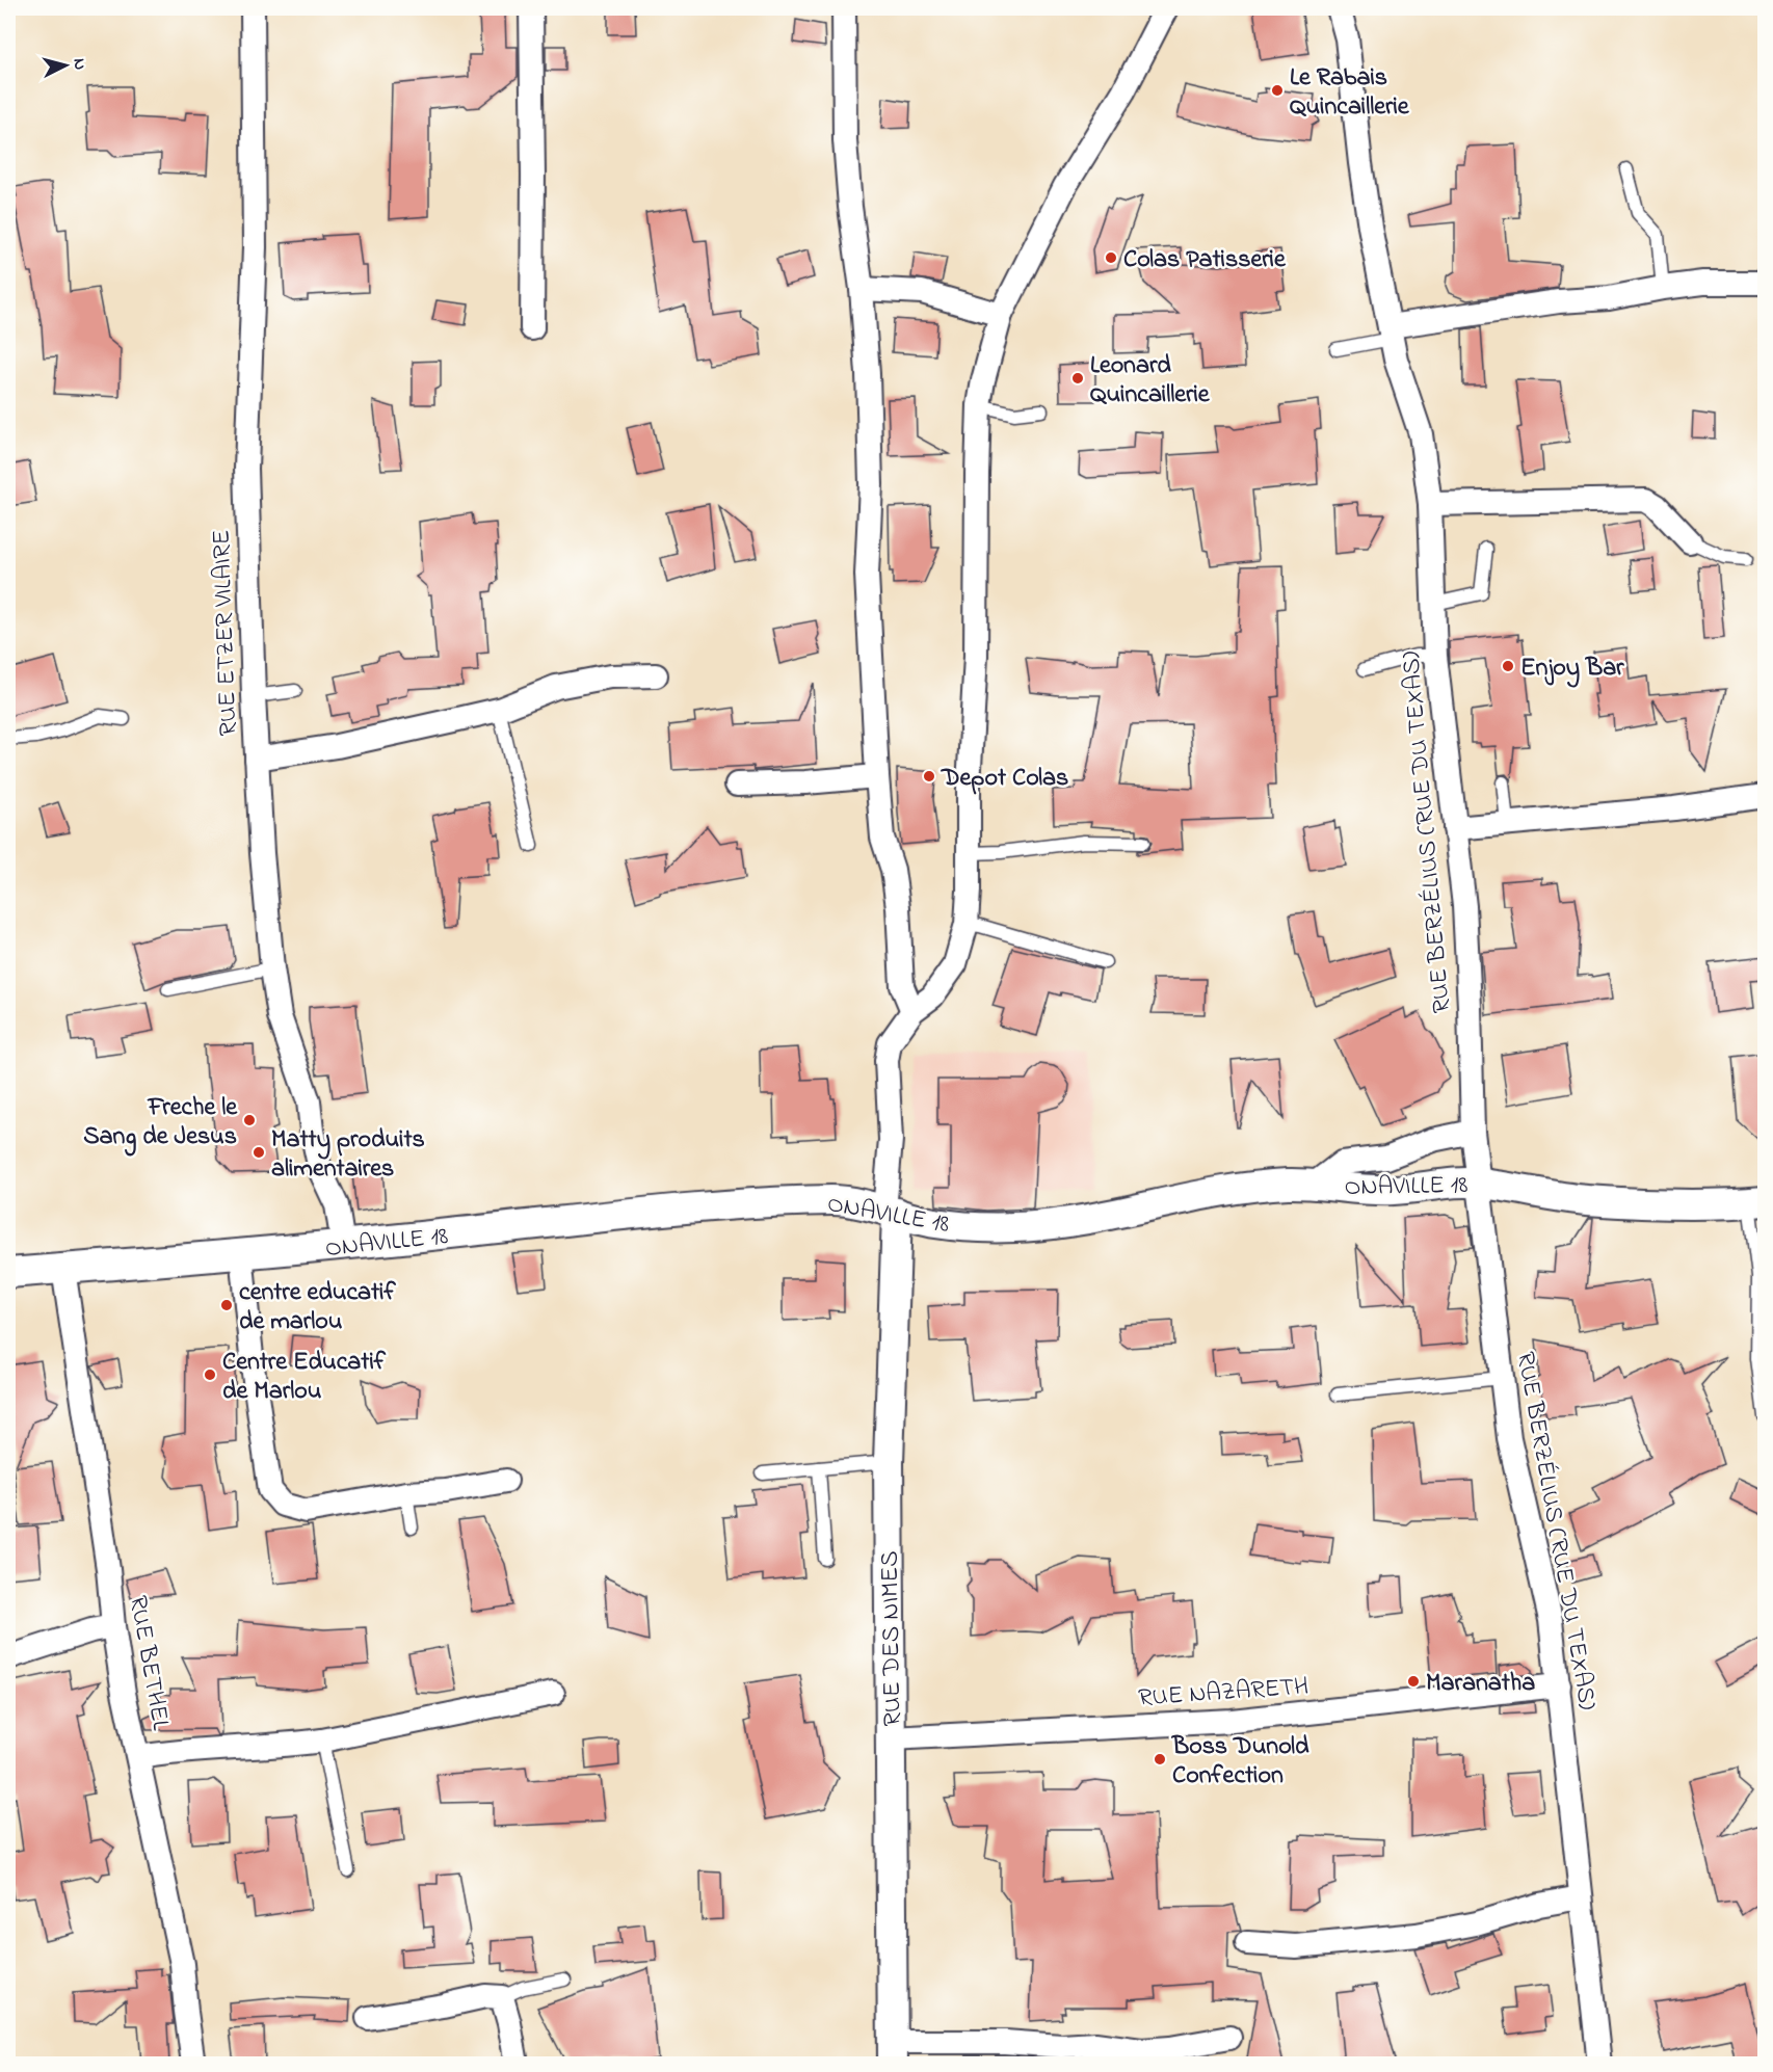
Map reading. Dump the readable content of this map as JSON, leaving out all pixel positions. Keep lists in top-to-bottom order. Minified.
{"streets":{"street":["RUE ETZER VILAIRE","RUE BERZÉLIUS (RUE DU TEXAS)","ONAVILLE 18","RUE DES NIMES","RUE BETHEL","RUE NAZARETH"]},"crossings":[["RUE ETZER VILAIRE","ONAVILLE 18"],["RUE BERZÉLIUS (RUE DU TEXAS)","ONAVILLE 18"],["RUE BERZÉLIUS (RUE DU TEXAS)","RUE NAZARETH"],["ONAVILLE 18","RUE DES NIMES"],["ONAVILLE 18","RUE BETHEL"],["RUE DES NIMES","RUE NAZARETH"]],"places":["Le Rabais Quincaillerie","Colas Patisserie","Leonard Quincaillerie","Enjoy Bar","Depot Colas","Freche le Sang de Jesus","Matty produits alimentaires","centre educatif de marlou","Centre Educatif de Marlou","Maranatha","Boss Dunold Confection"],"north":"right"}
